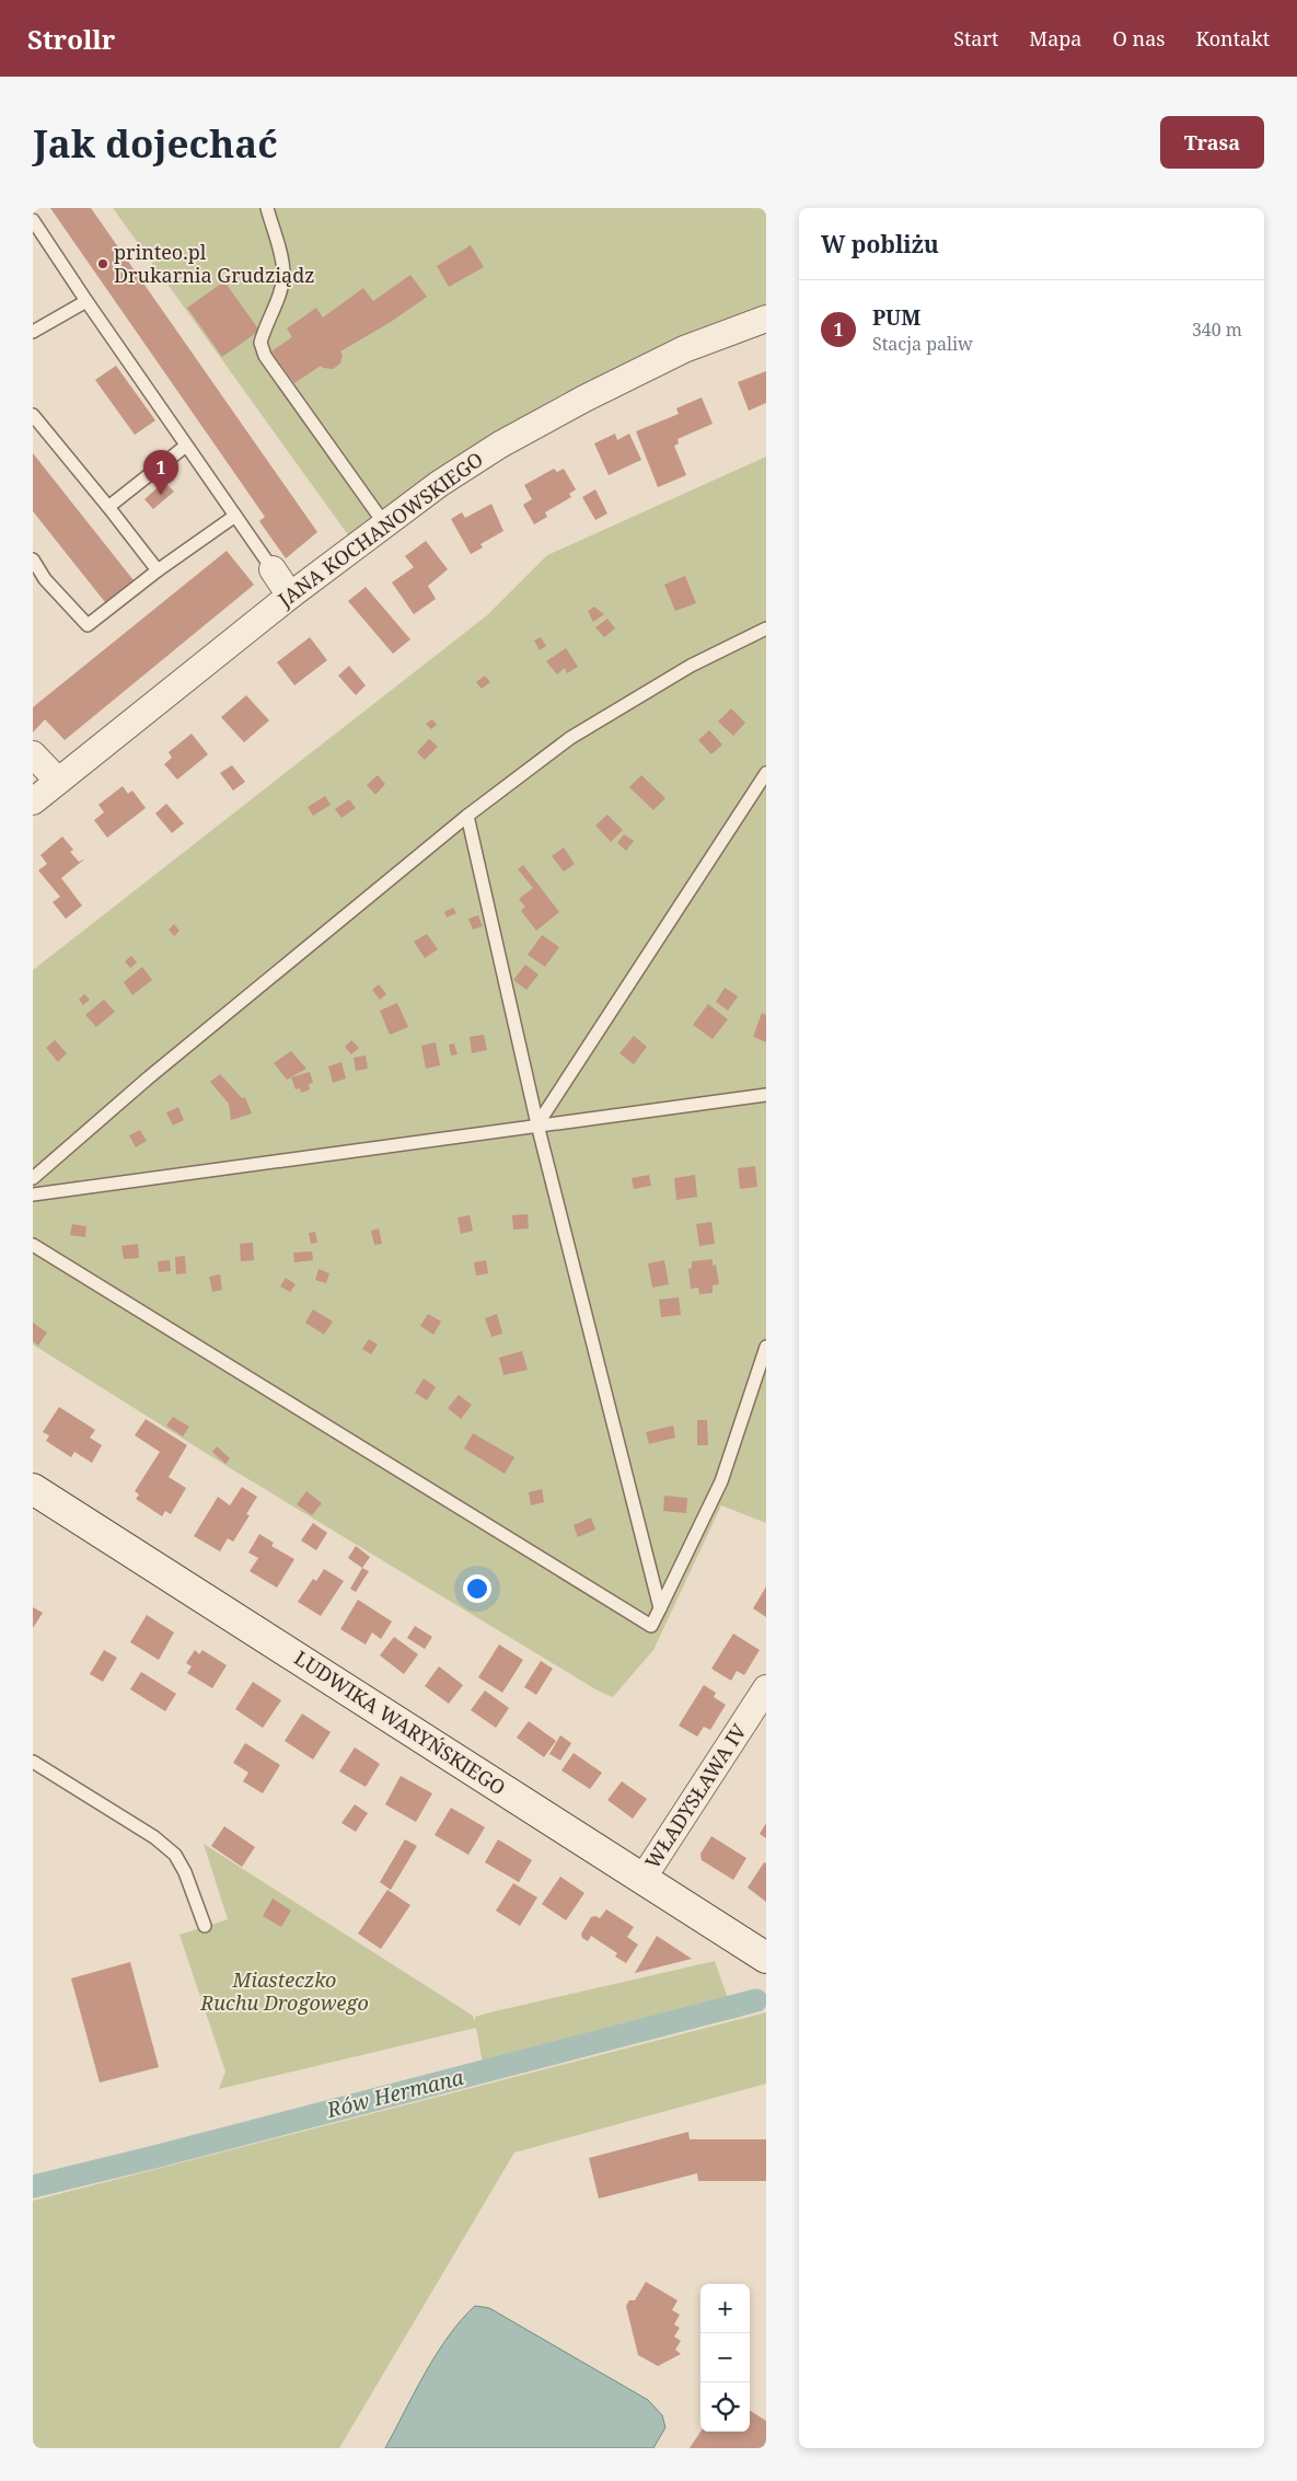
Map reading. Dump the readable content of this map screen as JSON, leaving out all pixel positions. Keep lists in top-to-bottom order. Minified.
{"streets":{"street":["JANA KOCHANOWSKIEGO","LUDWIKA WARYŃSKIEGO","WŁADYSŁAWA IV"]},"crossings":[["LUDWIKA WARYŃSKIEGO","WŁADYSŁAWA IV"]],"water":["Rów Hermana"],"parks":["Miasteczko Ruchu Drogowego"],"places":["printeo.pl Drukarnia Grudziądz"],"page":{"header":"Strollr","nav":["Start","Mapa","O nas","Kontakt"],"buttons":"Trasa","title":"Jak dojechać","heading":"W pobliżu","list":[{"mark":"1","name":"PUM","note":"Stacja paliw","value":"340 m"}],"pins":"1","map_buttons":["+","−"]}}
